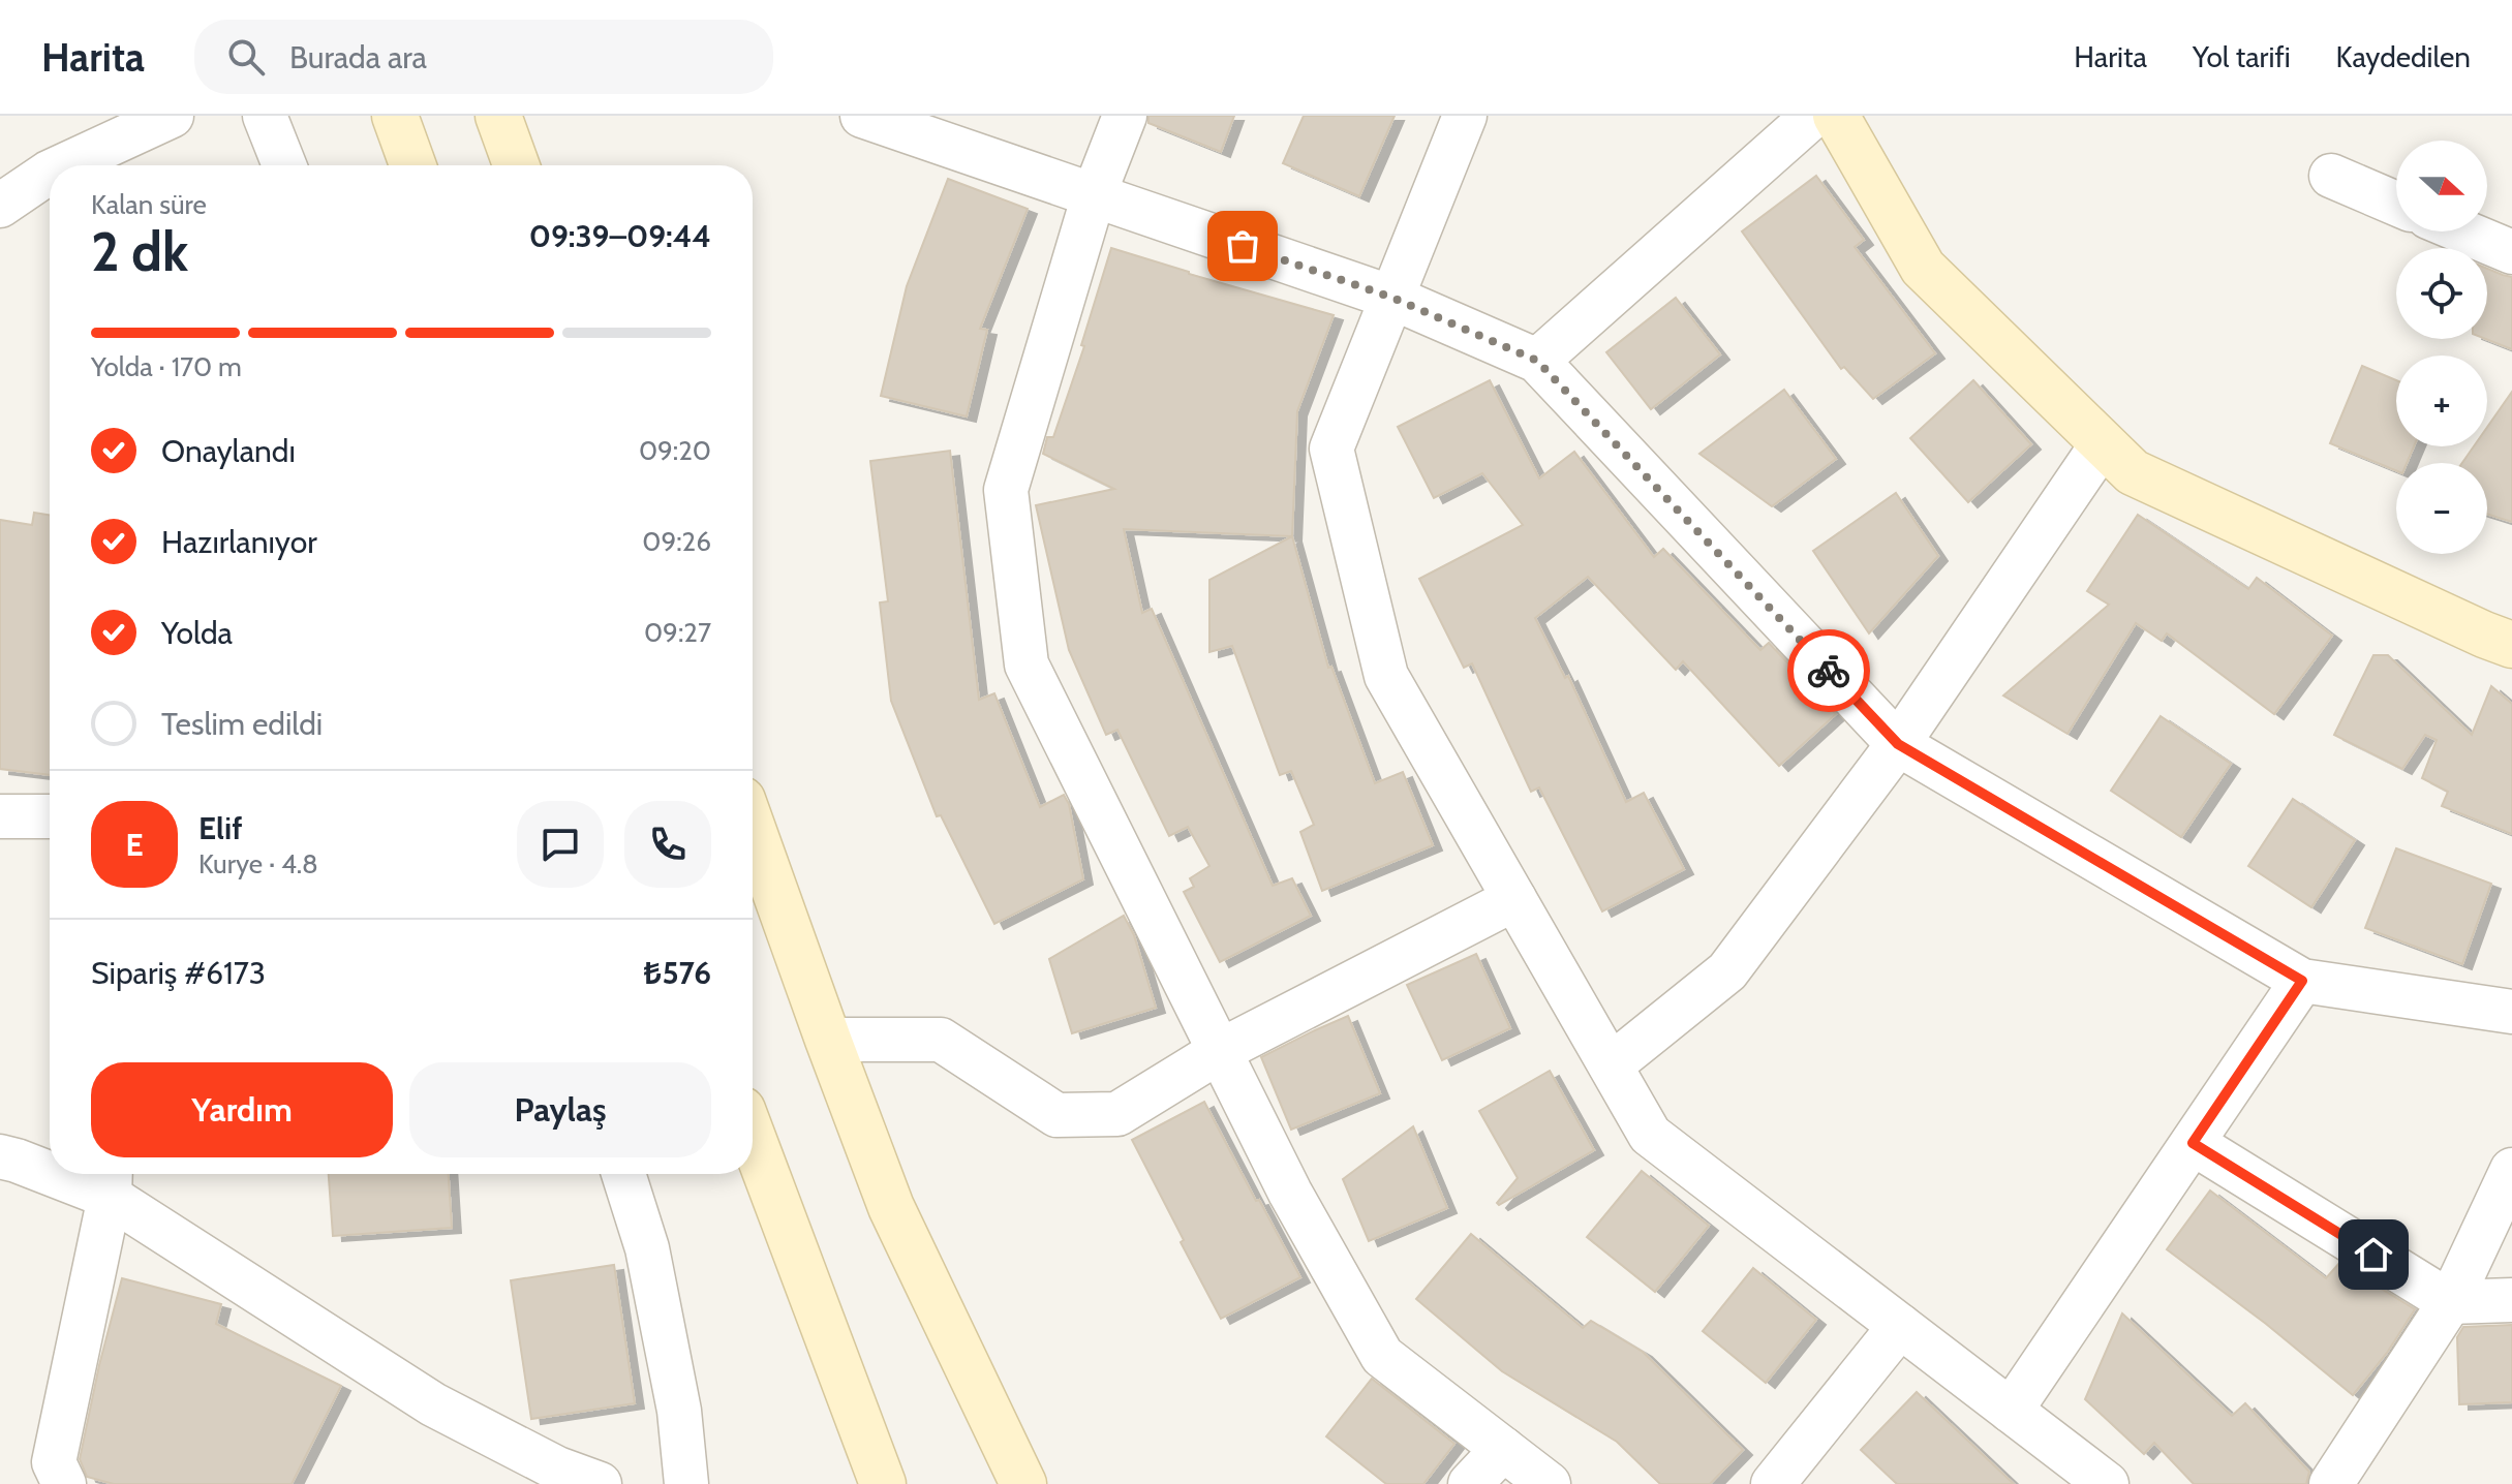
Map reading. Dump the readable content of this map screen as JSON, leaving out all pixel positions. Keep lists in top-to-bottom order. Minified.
{"north":"right","page":{"header":"Harita","search":"Burada ara","nav":["Harita","Yol tarifi","Kaydedilen"],"map_buttons":["+","−"],"heading":["2 dk","Kalan süre","09:39–09:44"],"panel":["Elif","Kurye · 4.8","Sipariş #6173","₺576"],"bar":"Yolda · 170 m","list":[["Onaylandı","09:20"],["Hazırlanıyor","09:26"],["Yolda","09:27"],"Teslim edildi"],"round":"E","buttons":["Yardım","Paylaş"]}}
